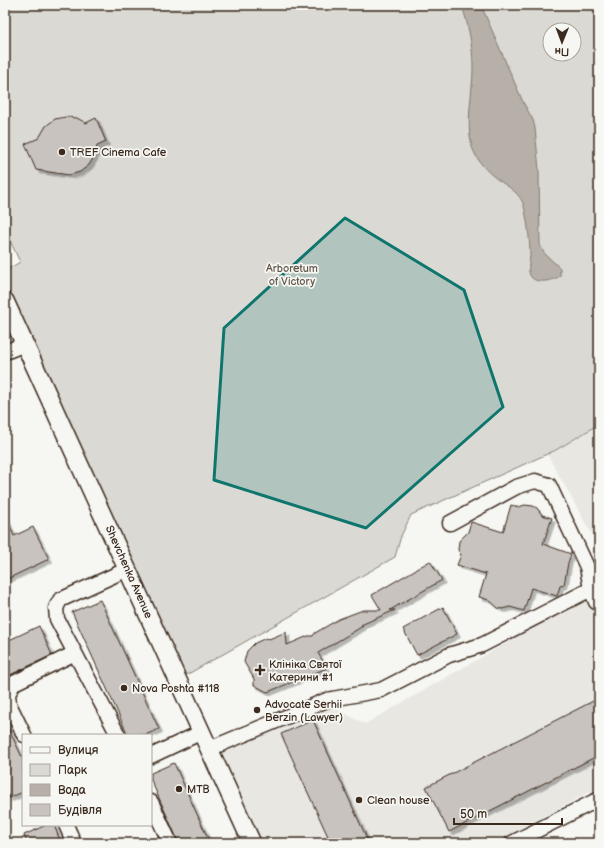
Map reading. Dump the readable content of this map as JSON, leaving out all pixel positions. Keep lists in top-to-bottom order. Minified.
{"streets":{"main road":["Shevchenka Avenue"]},"parks":["Arboretum of Victory"],"places":{"other":["TREF Cinema Cafe","Nova Poshta #118","Advocate Serhii Berzin (Lawyer)","МТВ","Clean house"],"health":["Клініка Святої Катерини #1"]},"legend":["Вулиця","Парк","Вода","Будівля"],"scale_bar":"50 m","north":"bottom"}
